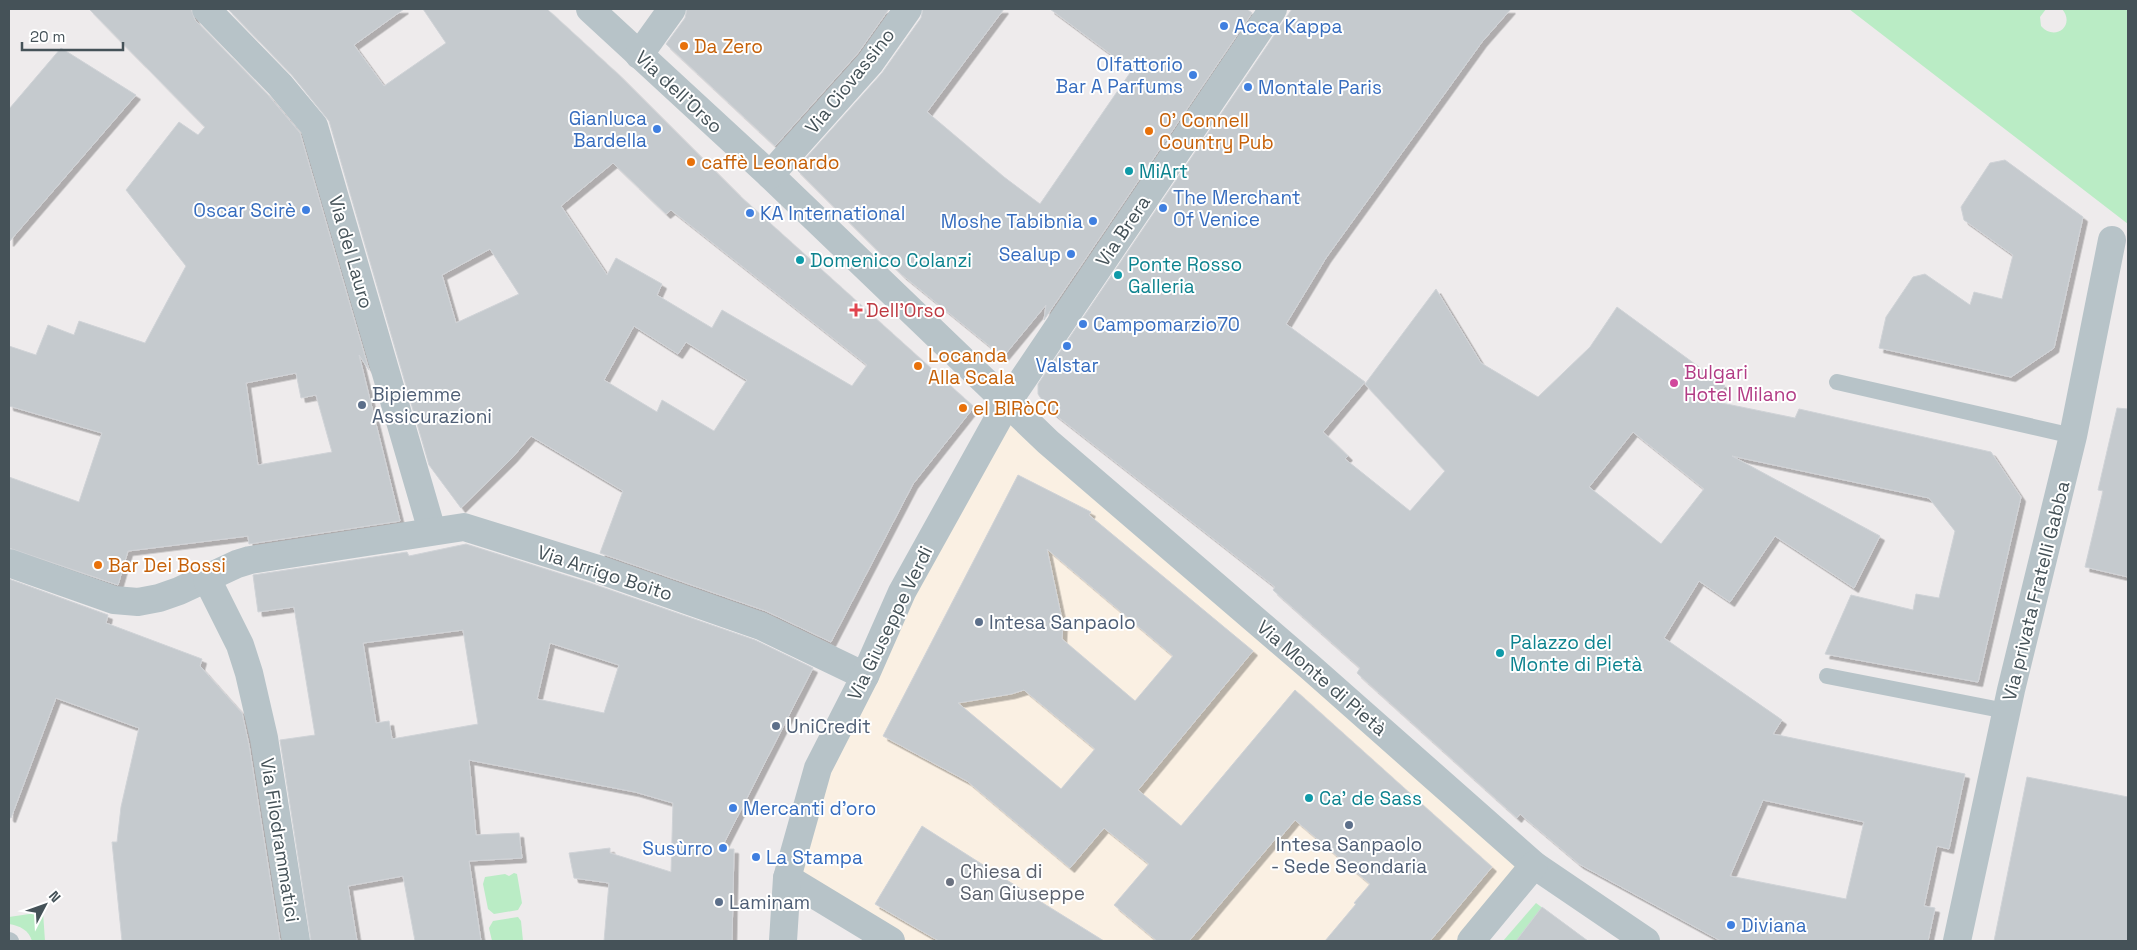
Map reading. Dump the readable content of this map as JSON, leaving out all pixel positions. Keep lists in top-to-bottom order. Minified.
{"streets":{"street":["Via Ciovassino","Via dell'Orso","Via Brera","Via del Lauro","Via Arrigo Boito","Via privata Fratelli Gabba","Via Giuseppe Verdi","Via Monte di Pietà","Via Filodrammatici"]},"crossings":[["Via Ciovassino","Via dell'Orso"],["Via dell'Orso","Via Brera"],["Via dell'Orso","Via Giuseppe Verdi"],["Via dell'Orso","Via Monte di Pietà"],["Via Brera","Via Giuseppe Verdi"],["Via Brera","Via Monte di Pietà"],["Via del Lauro","Via Arrigo Boito"],["Via Arrigo Boito","Via Giuseppe Verdi"],["Via Arrigo Boito","Via Filodrammatici"],["Via Giuseppe Verdi","Via Monte di Pietà"]],"places":{"other":["Acca Kappa","Da Zero","Olfattorio Bar A Parfums","Montale Paris","Gianluca Bardella","O' Connell Country Pub","caffè Leonardo","MiArt","The Merchant Of Venice","Oscar Scirè","KA International","Moshe Tabibnia","Sealup","Domenico Colanzi","Ponte Rosso Galleria","Campomarzio70","Valstar","Locanda Alla Scala","Bulgari Hotel Milano","Bipiemme Assicurazioni","el BIRòCC","Bar Dei Bossi","Intesa Sanpaolo","Palazzo del Monte di Pietà","UniCredit","Ca' de Sass","Mercanti d'oro","Intesa Sanpaolo - Sede Seondaria","Susùrro","La Stampa","Chiesa di San Giuseppe","Laminam","Diviana"],"health":["Dell'Orso"]},"scale_bar":"20 m","north":"top right"}
